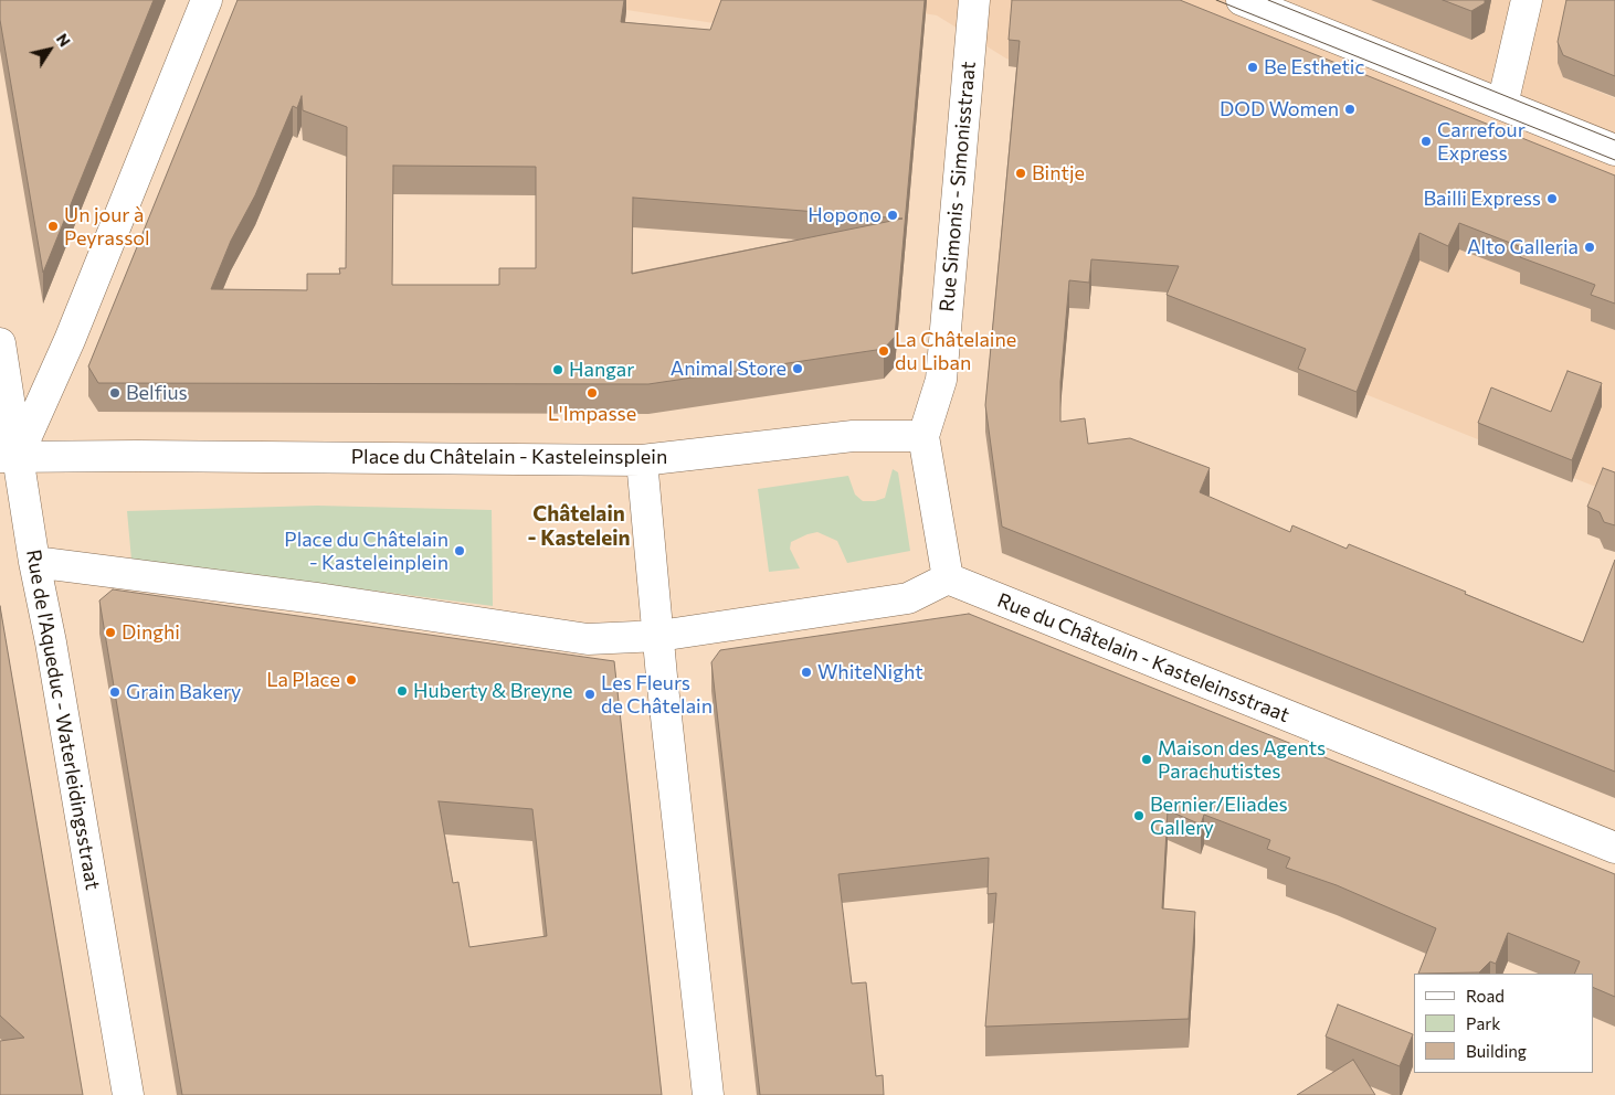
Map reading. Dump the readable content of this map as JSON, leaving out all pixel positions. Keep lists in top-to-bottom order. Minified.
{"streets":{"street":["Rue Simonis - Simonisstraat","Place du Châtelain - Kasteleinsplein","Rue du Châtelain - Kasteleinsstraat","Rue de l'Aqueduc - Waterleidingsstraat"]},"crossings":[["Rue Simonis - Simonisstraat","Place du Châtelain - Kasteleinsplein"],["Place du Châtelain - Kasteleinsplein","Rue de l'Aqueduc - Waterleidingsstraat"]],"districts":["Châtelain - Kastelein"],"places":["Be Esthetic","DOD Women","Carrefour Express","Bintje","Bailli Express","Hopono","Un jour à Peyrassol","Alto Galleria","La Châtelaine du Liban","Animal Store","Hangar","Belfius","L'Impasse","Place du Châtelain - Kasteleinplein","Dinghi","WhiteNight","La Place","Huberty & Breyne","Grain Bakery","Les Fleurs de Châtelain","Maison des Agents Parachutistes","Bernier/Eliades Gallery"],"legend":["Road","Park","Building"],"north":"top right"}
